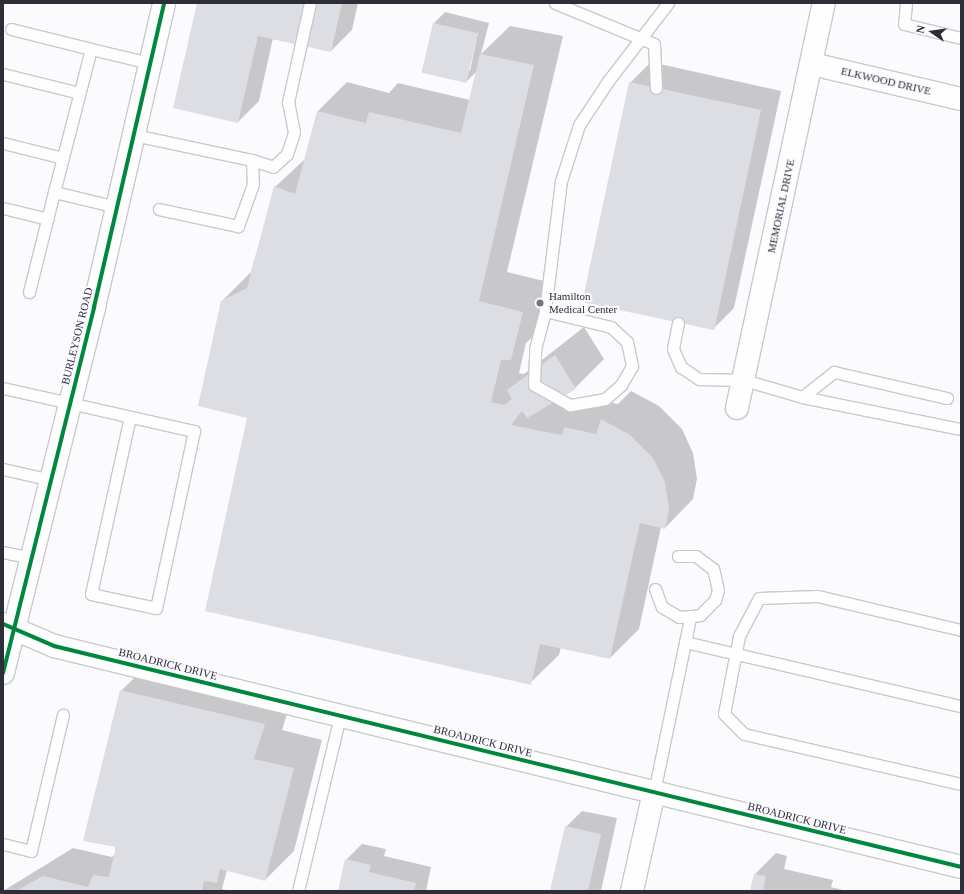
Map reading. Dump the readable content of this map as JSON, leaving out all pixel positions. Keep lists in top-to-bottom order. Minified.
{"streets":{"street":["ELKWOOD DRIVE","MEMORIAL DRIVE","BURLEYSON ROAD","BROADRICK DRIVE"]},"crossings":[["ELKWOOD DRIVE","MEMORIAL DRIVE"],["BURLEYSON ROAD","BROADRICK DRIVE"]],"places":["Hamilton Medical Center"],"north":"left"}
